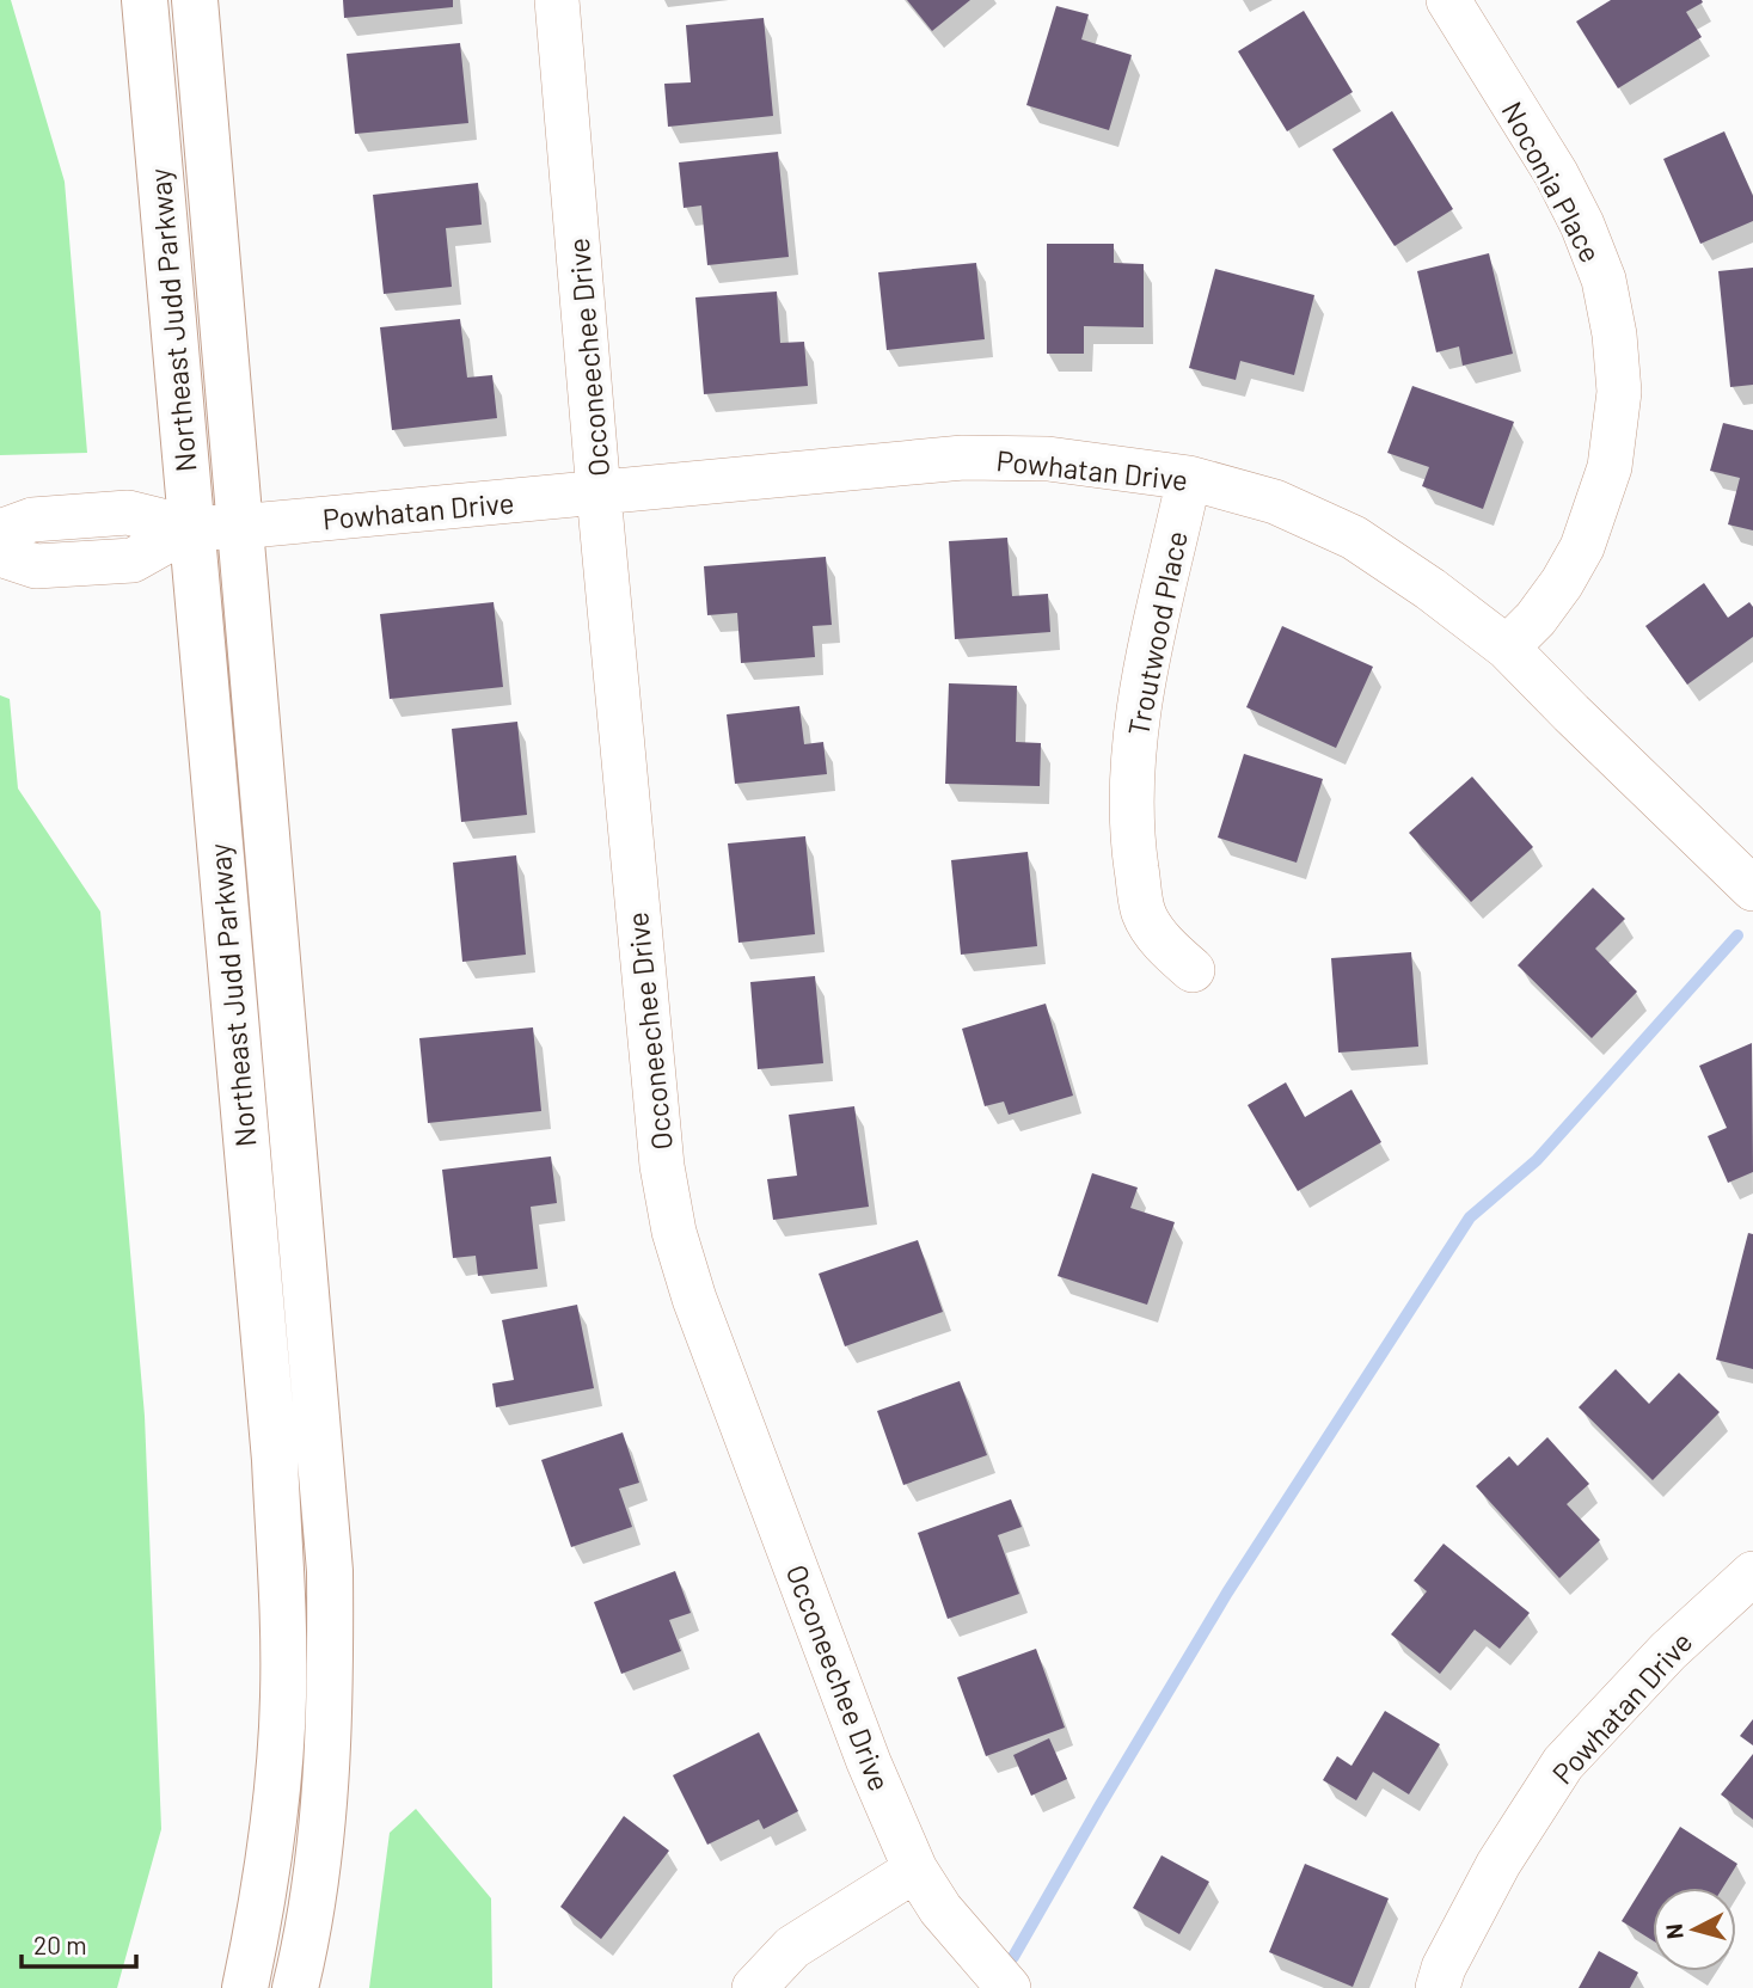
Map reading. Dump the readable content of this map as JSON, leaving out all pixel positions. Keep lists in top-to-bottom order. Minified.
{"streets":{"highway":["Northeast Judd Parkway"],"street":["Noconia Place","Occoneechee Drive","Powhatan Drive","Troutwood Place"]},"crossings":[["Noconia Place","Powhatan Drive"],["Northeast Judd Parkway","Powhatan Drive"],["Occoneechee Drive","Powhatan Drive"],["Powhatan Drive","Troutwood Place"]],"scale_bar":"20 m","north":"left"}
